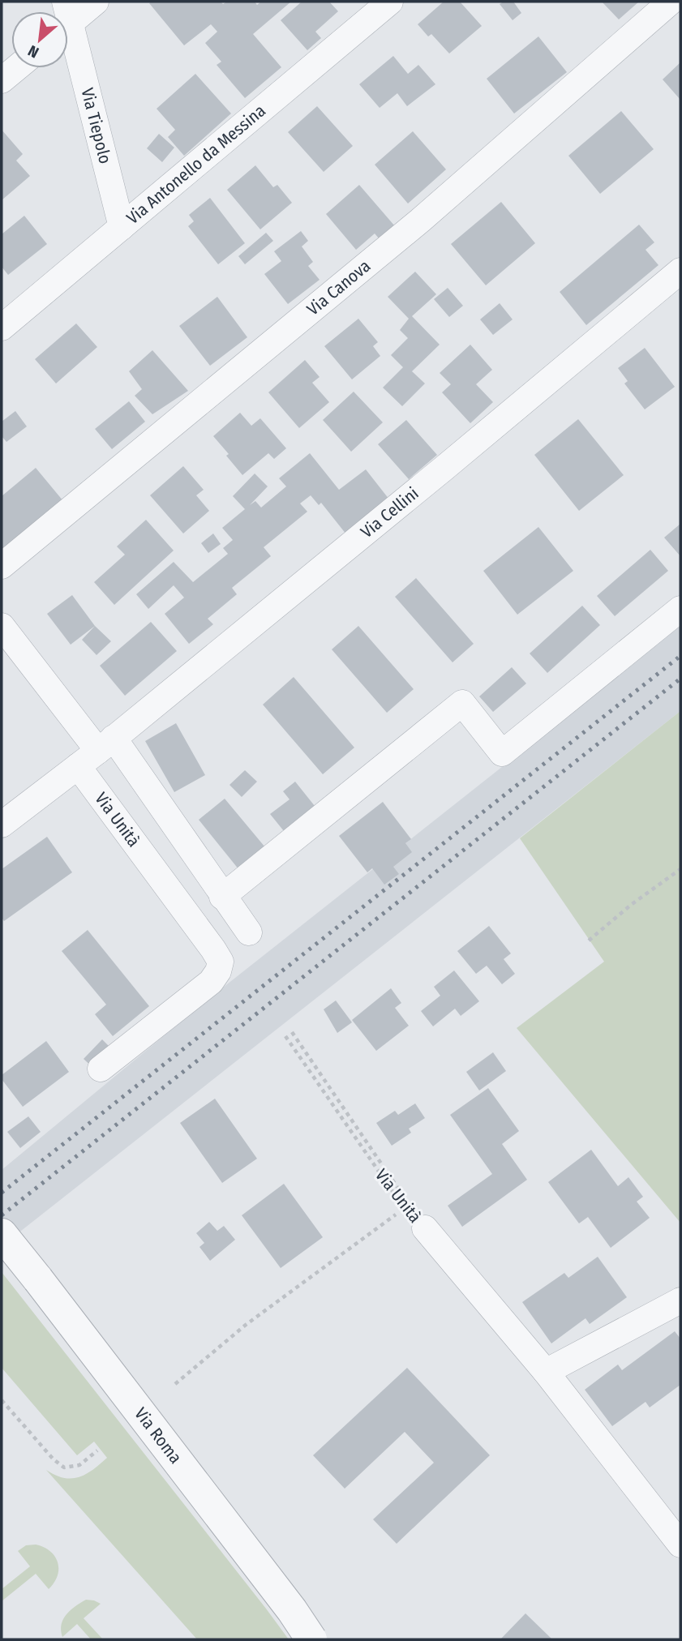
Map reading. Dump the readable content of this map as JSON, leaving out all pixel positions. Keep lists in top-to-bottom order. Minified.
{"streets":{"street":["Via Tiepolo","Via Antonello da Messina","Via Canova","Via Cellini","Via Unità","Via Roma"]},"crossings":[["Via Tiepolo","Via Antonello da Messina"],["Via Cellini","Via Unità"]],"north":"bottom left"}
